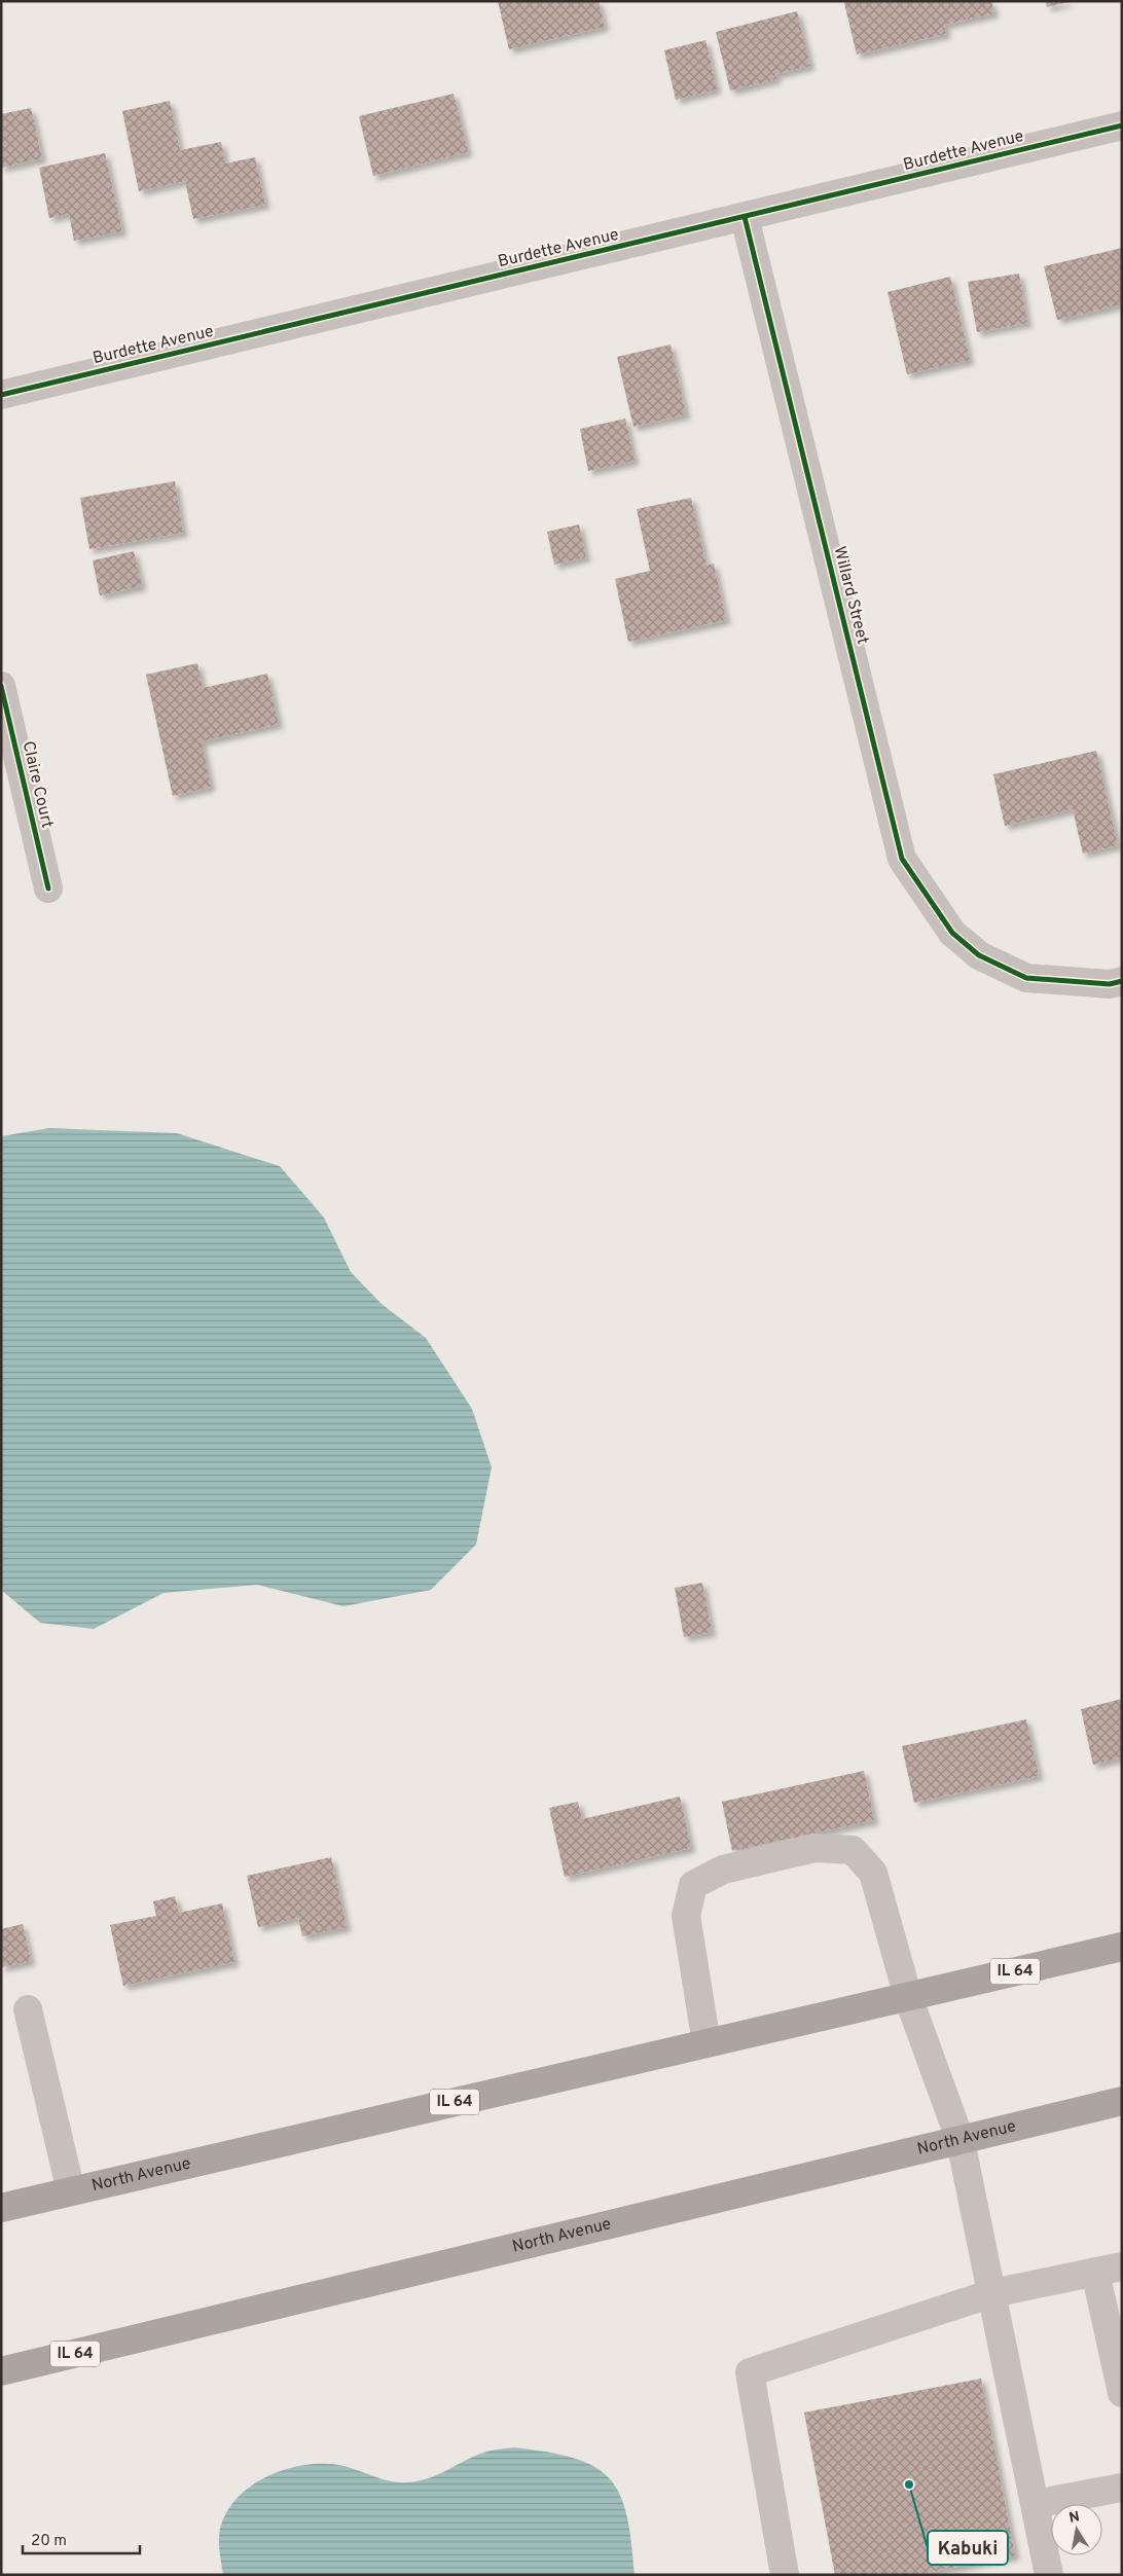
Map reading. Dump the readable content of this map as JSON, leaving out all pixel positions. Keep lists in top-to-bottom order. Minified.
{"streets":{"main road":["IL 64","North Avenue"],"street":["Burdette Avenue","Willard Street","Claire Court"]},"crossings":[["Burdette Avenue","Willard Street"]],"places":["Kabuki"],"scale_bar":"20 m","north":"top"}
